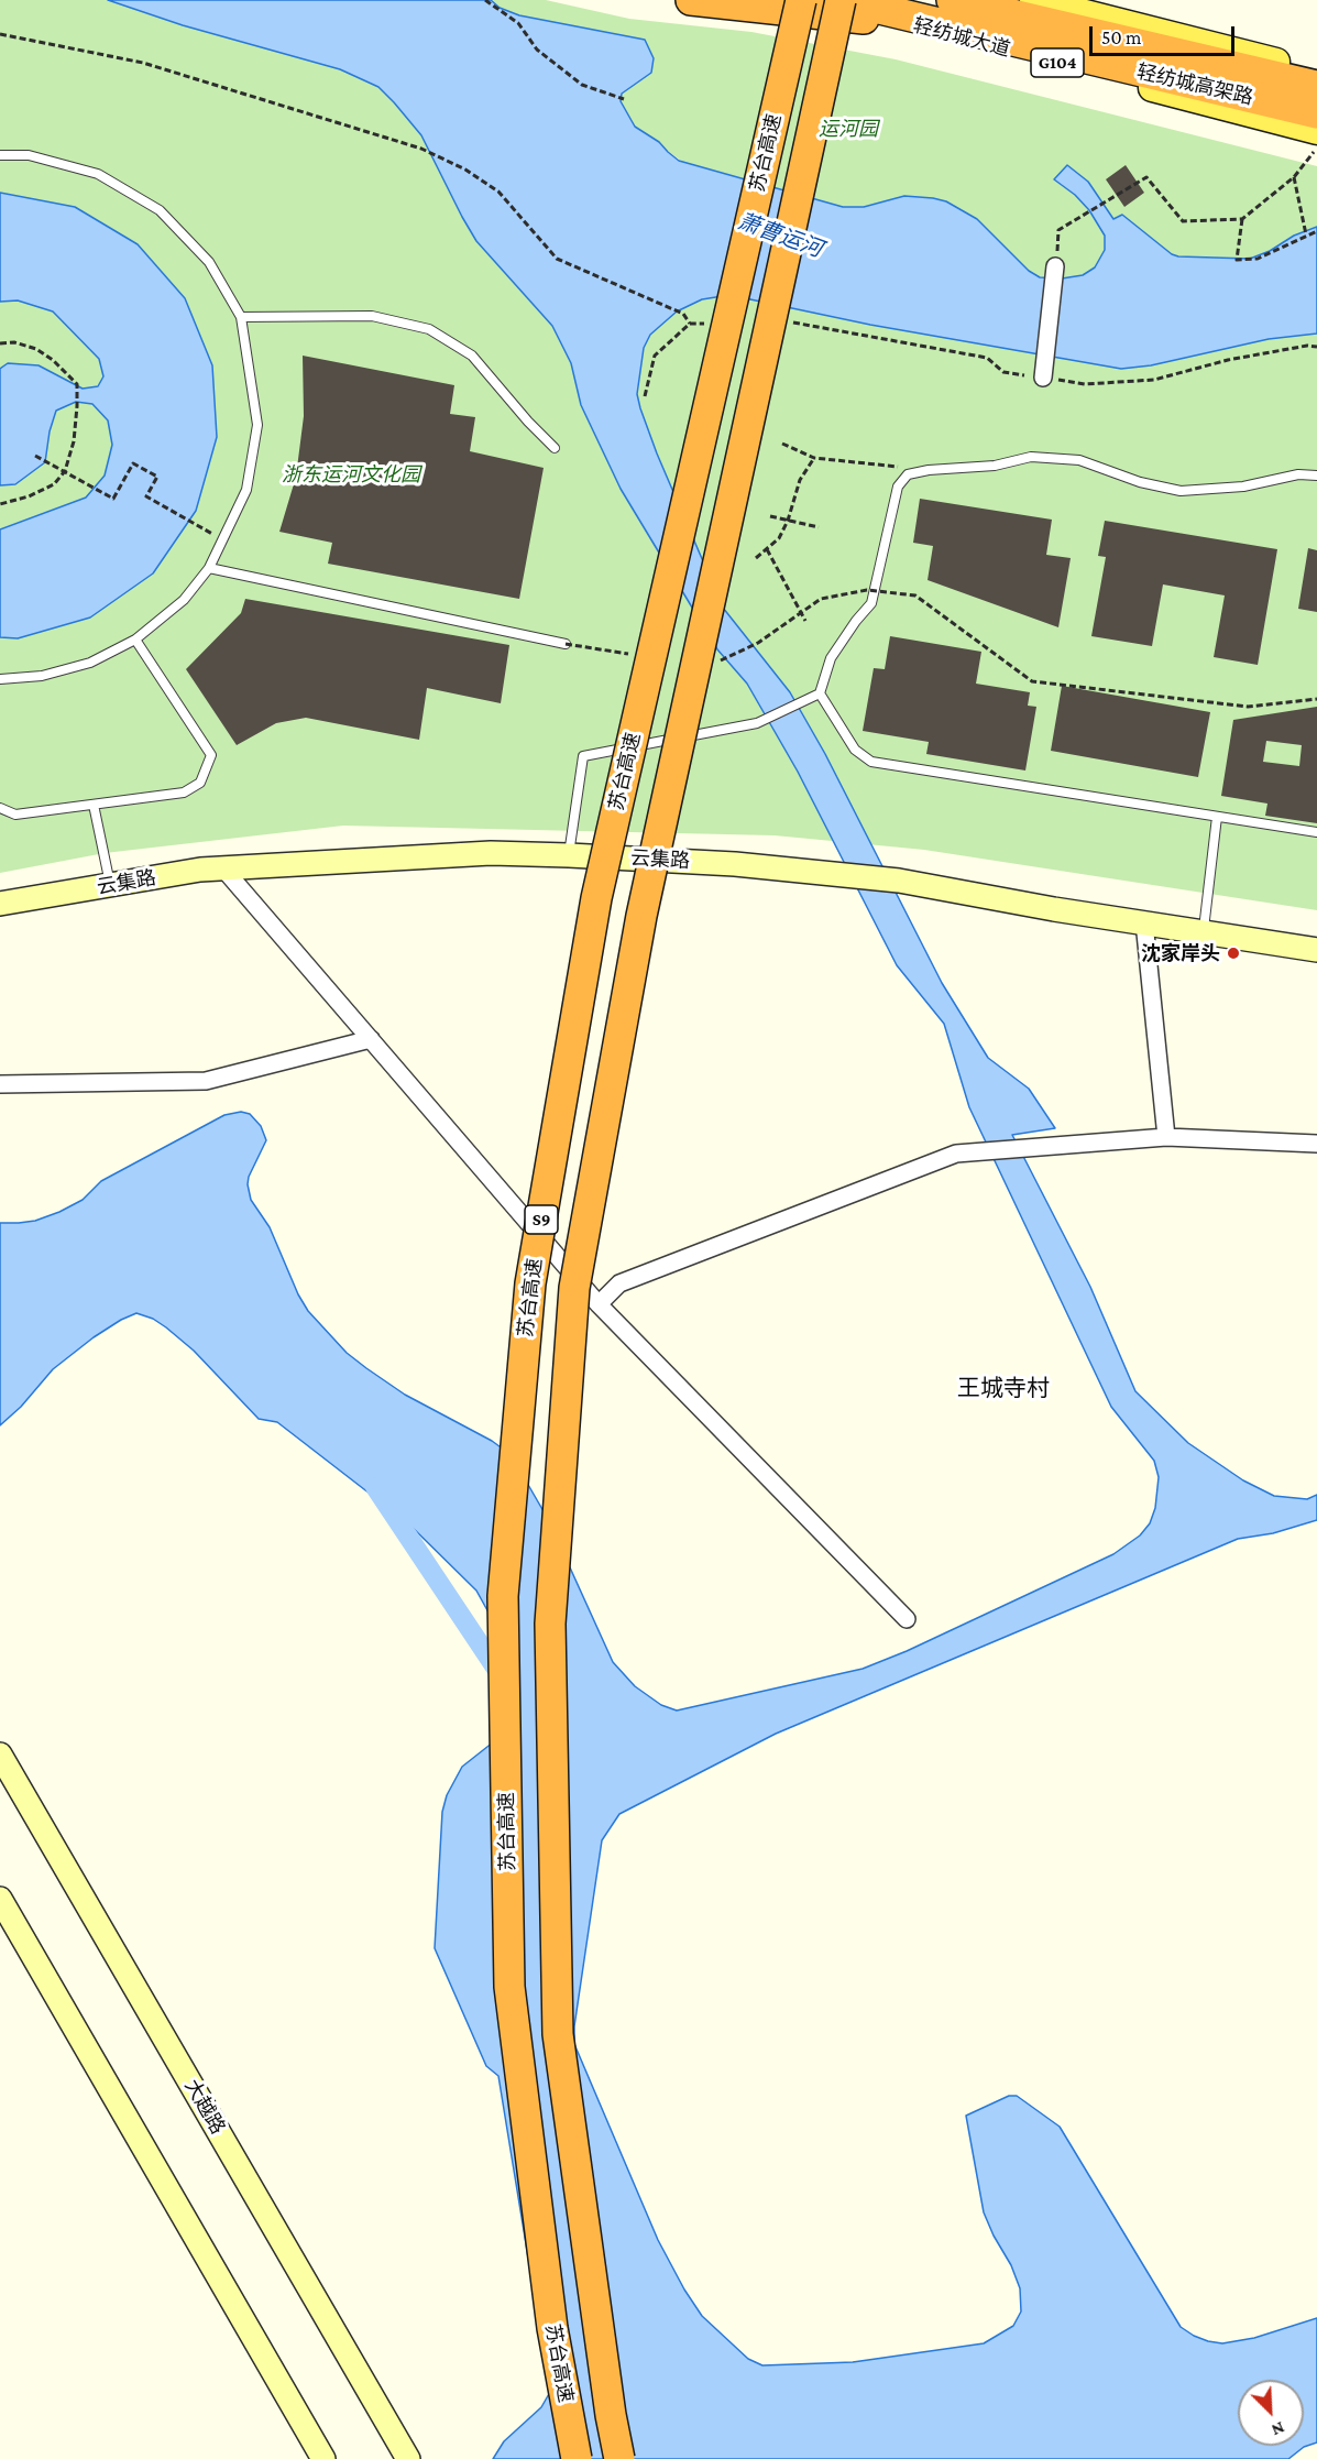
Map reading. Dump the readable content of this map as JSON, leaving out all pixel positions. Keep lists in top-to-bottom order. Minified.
{"streets":{"highway":["轻纺城高架路","苏台高速","S9"],"main road":["轻纺城大道","G104","云集路","大越路"]},"crossings":[["轻纺城大道","苏台高速"],["轻纺城高架路","苏台高速"]],"districts":["王城寺村"],"water":["萧曹运河"],"parks":["运河园","浙东运河文化园"],"places":["沈家岸头"],"scale_bar":"50 m","north":"bottom right"}
